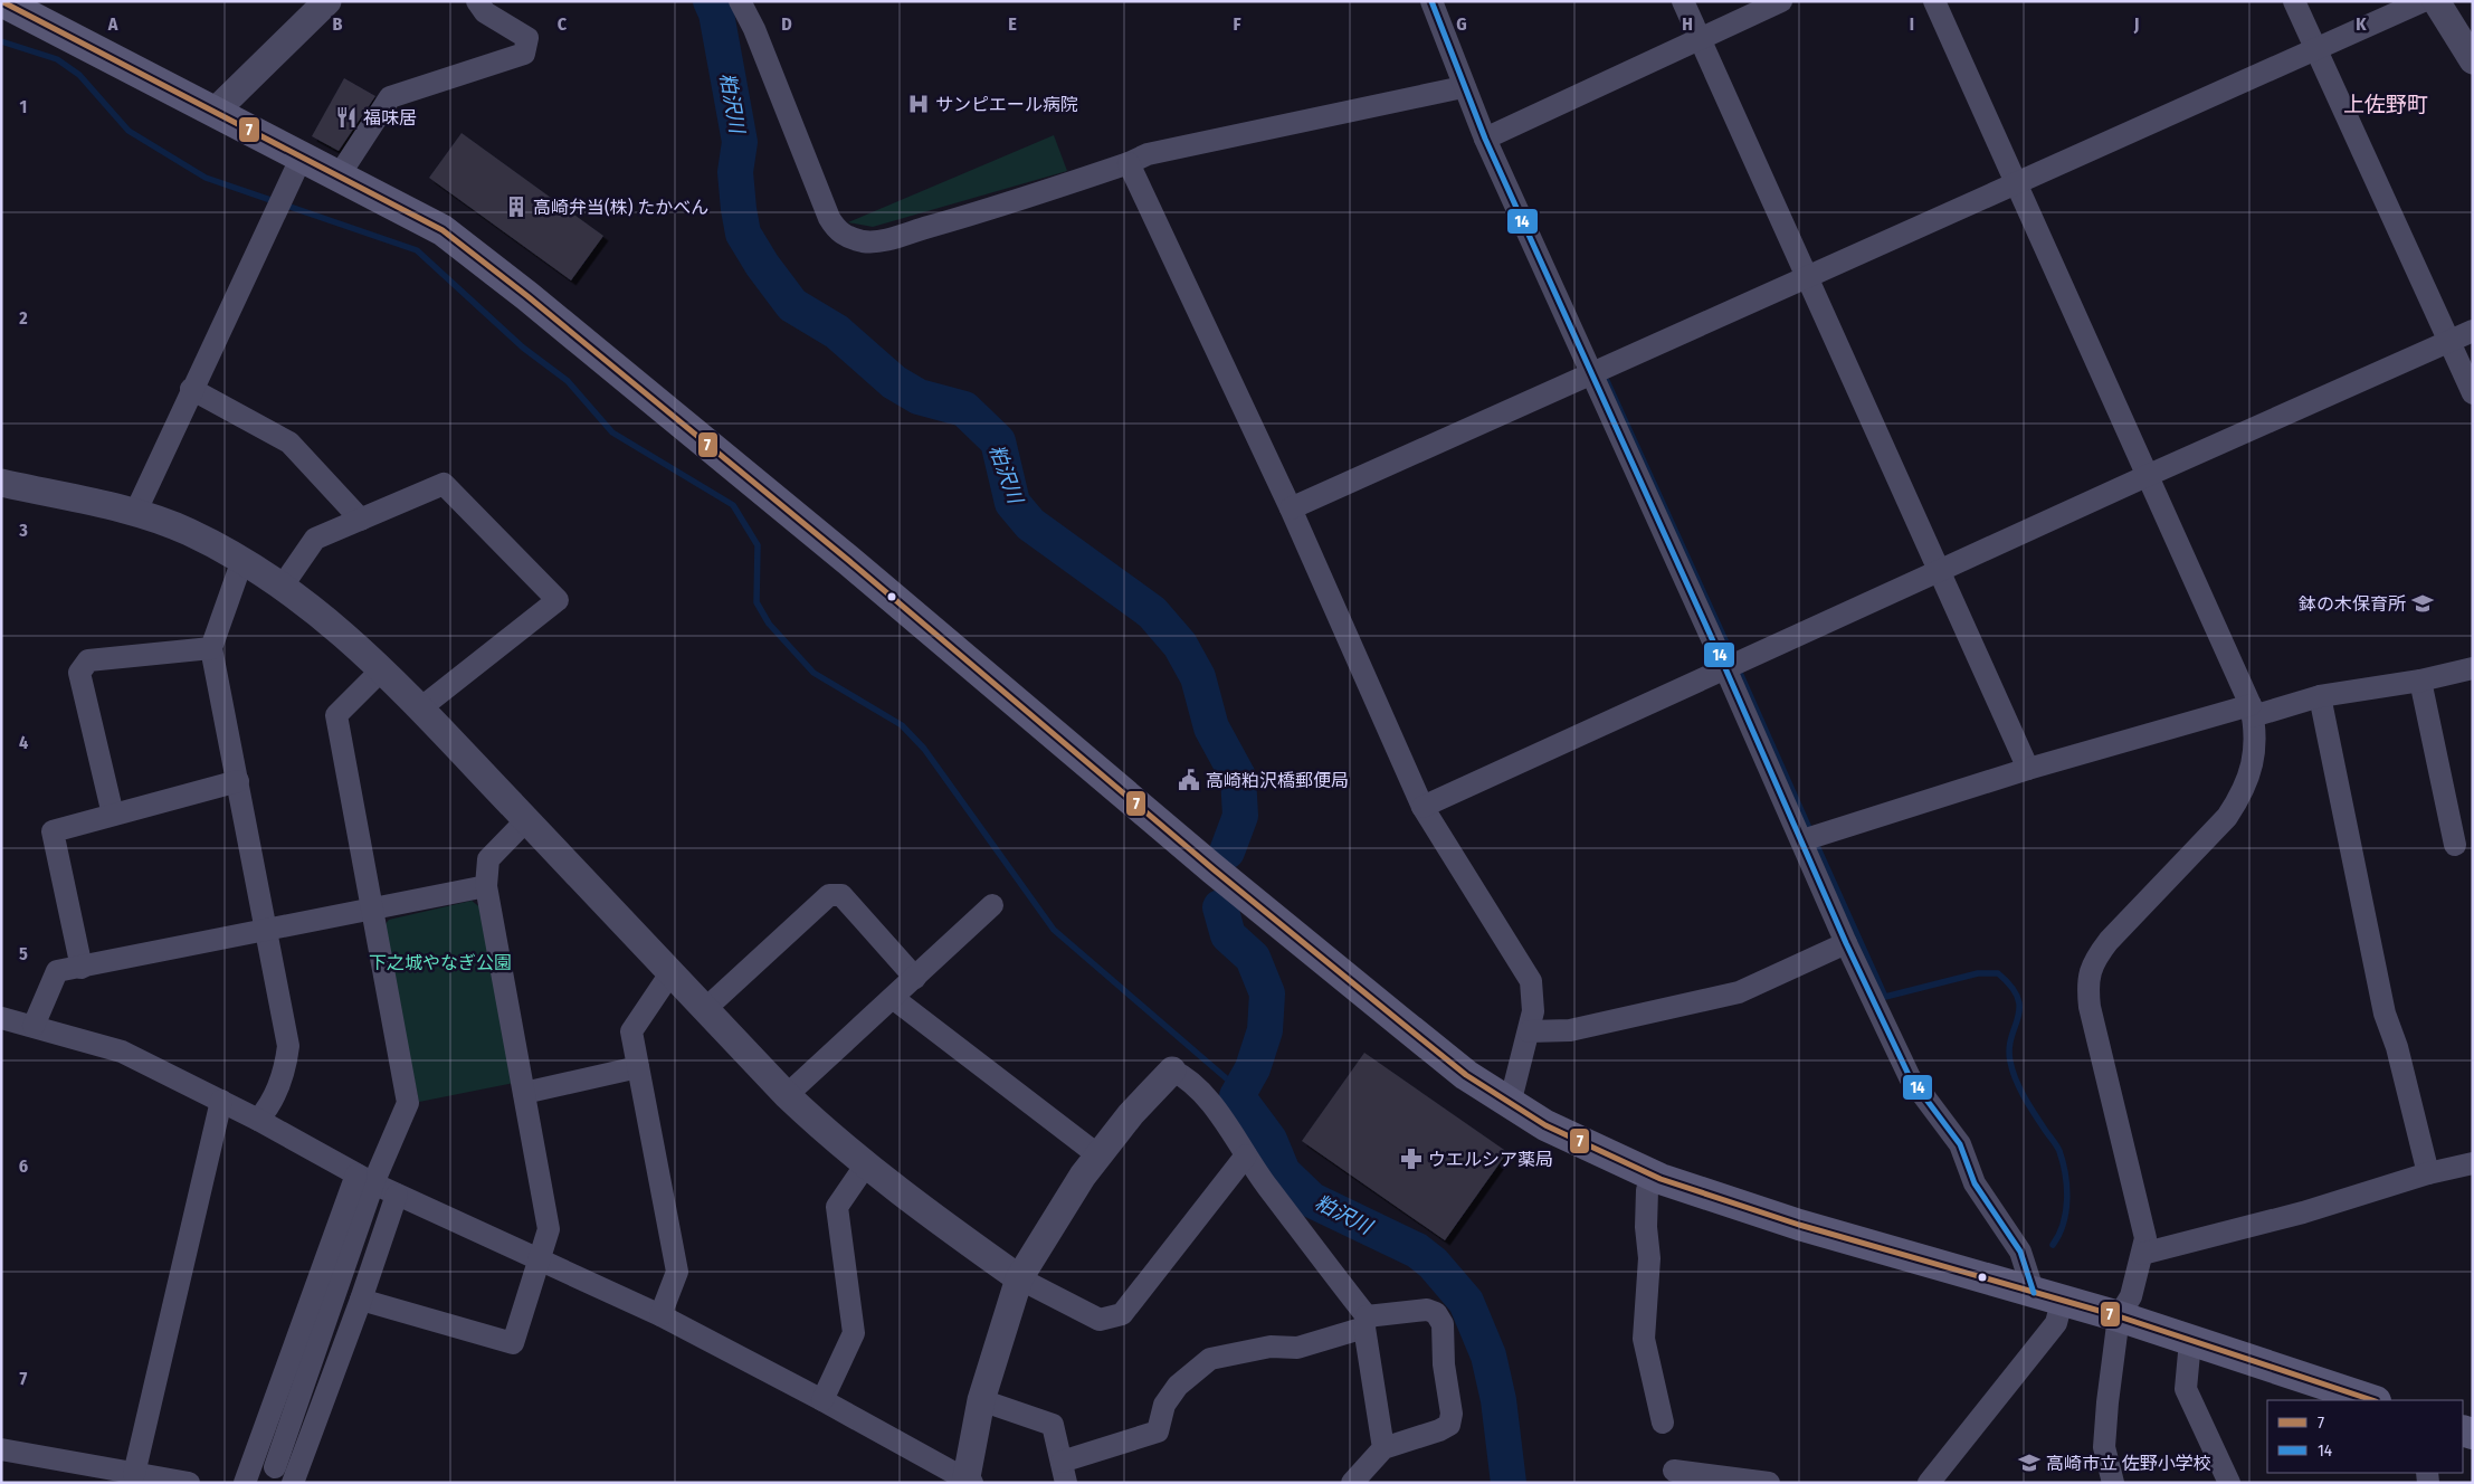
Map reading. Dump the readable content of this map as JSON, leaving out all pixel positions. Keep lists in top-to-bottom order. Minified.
{"districts":["上佐野町"],"water":["粕沢川"],"parks":["下之城やなぎ公園"],"places":{"hospital":["サンピエール病院"],"restaurant":["福味居"],"building":["高崎弁当(株) たかべん"],"school or university":["鉢の木保育所","高崎市立 佐野小学校"],"public building":["高崎粕沢橋郵便局"],"pharmacy":["ウエルシア薬局"]},"lines":["transit line 7","transit line 14"],"legend":["7","14"],"grid":{"columns":["A","B","C","D","E","F","G","H","I","J","K"],"rows":["1","2","3","4","5","6","7"]}}
